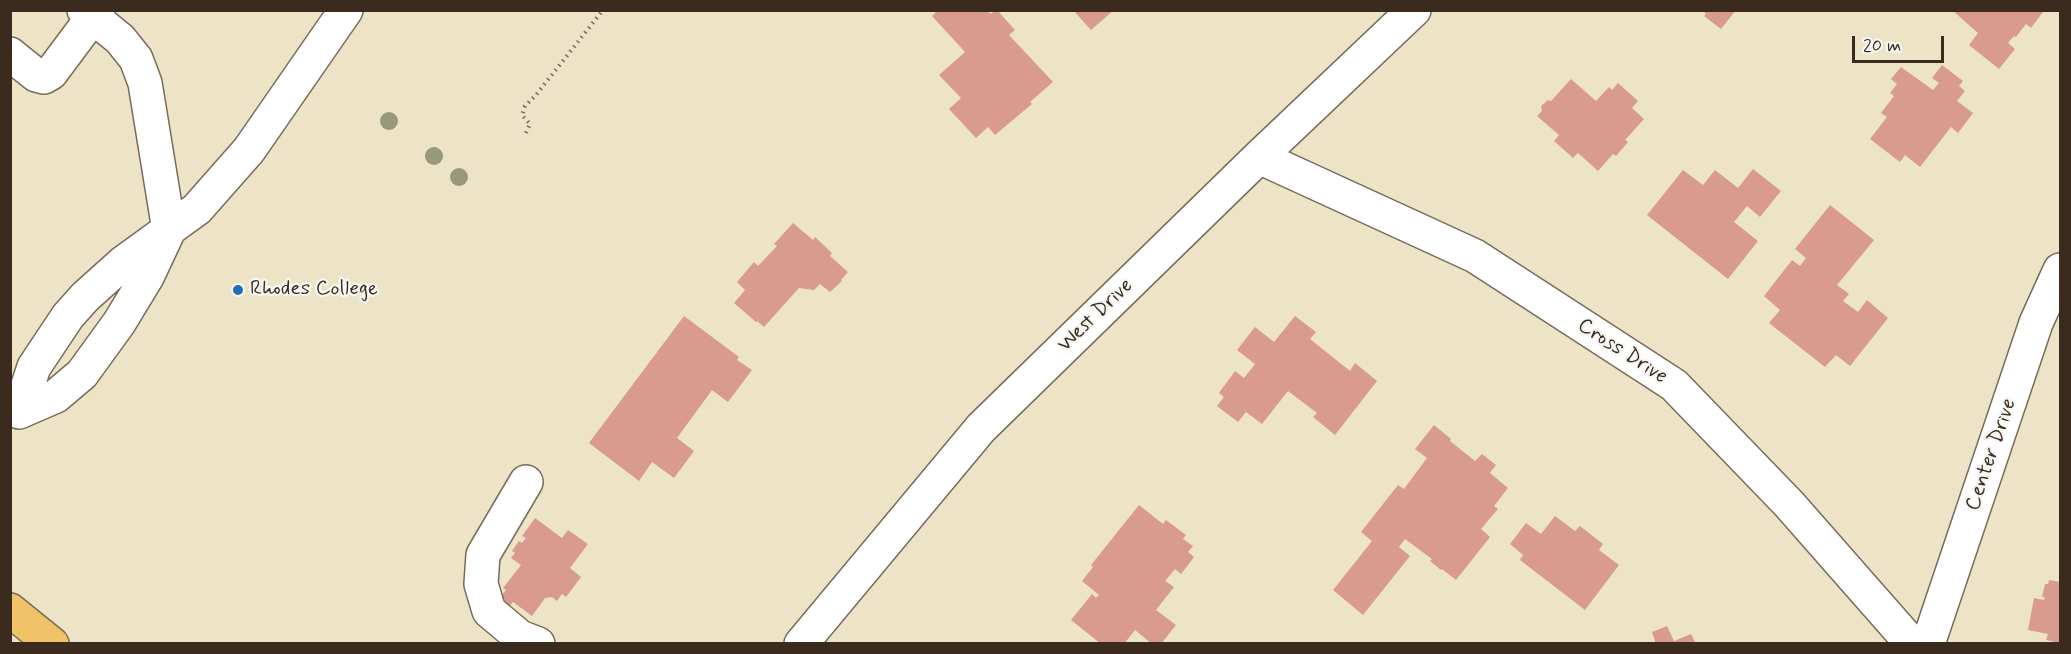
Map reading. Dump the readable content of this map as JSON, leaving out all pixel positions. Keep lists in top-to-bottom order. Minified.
{"streets":{"street":["West Drive","Cross Drive","Center Drive"]},"crossings":[["West Drive","Cross Drive"]],"places":["Rhodes College"],"scale_bar":"20 m"}
